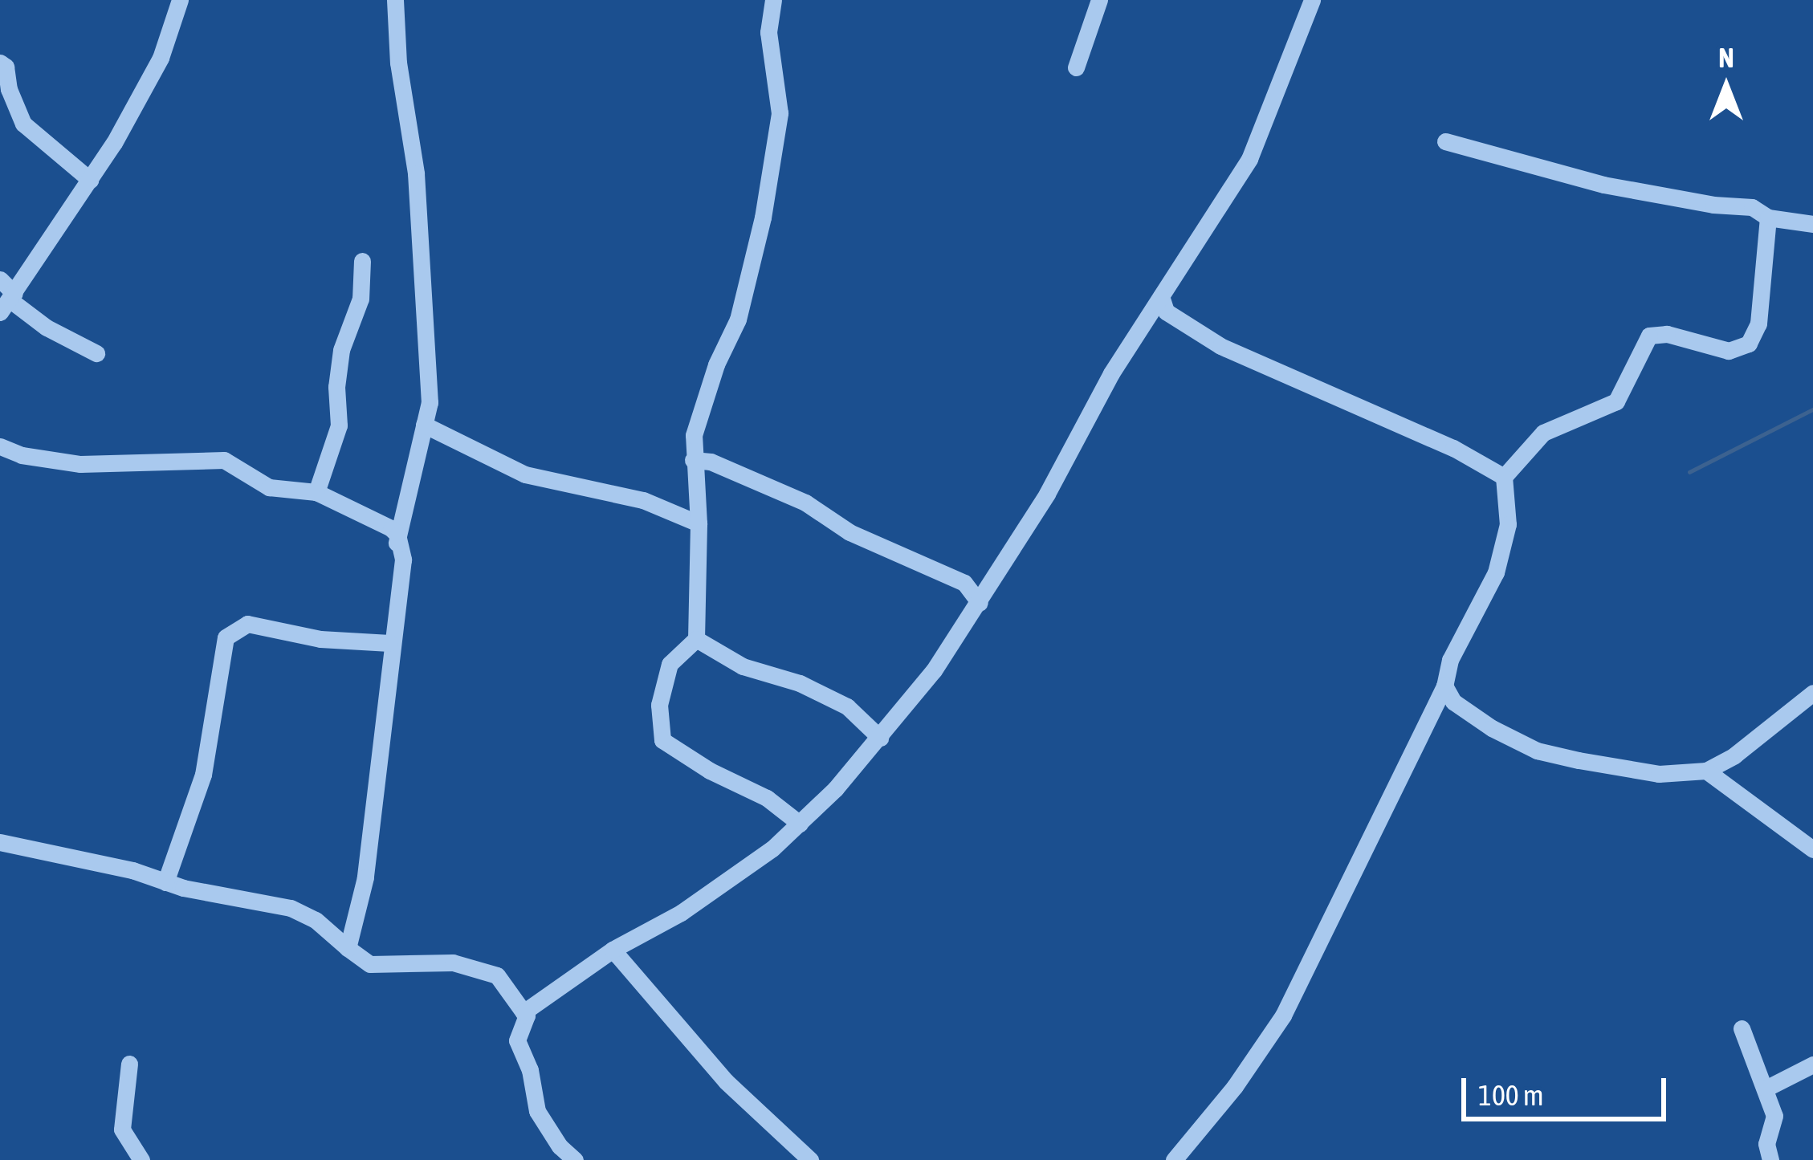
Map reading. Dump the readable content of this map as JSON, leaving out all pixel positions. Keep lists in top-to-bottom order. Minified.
{"scale_bar":"100 m","north":"top"}
